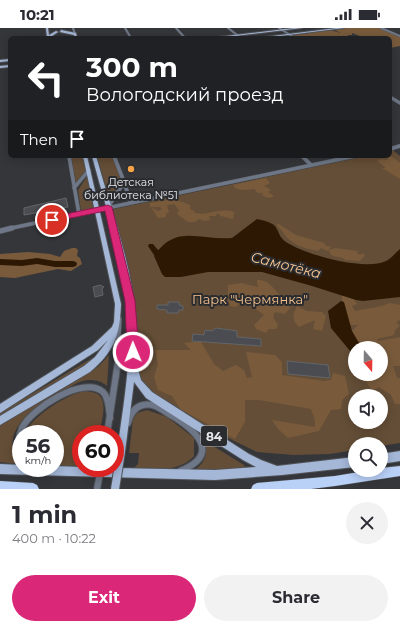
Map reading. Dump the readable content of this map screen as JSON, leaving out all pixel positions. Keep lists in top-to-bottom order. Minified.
{"streets":{"main road":["84"]},"water":["Самотёка"],"parks":["Парк \"Чермянка\""],"places":["Детская библиотека №51"],"north":"bottom","page":{"status":"10:21","turn":["300 m","Вологодский проезд"],"then":"Then","speed":"56 km/h","limit":"60","heading":["1 min","400 m · 10:22"],"buttons":["Exit","Share"]}}
